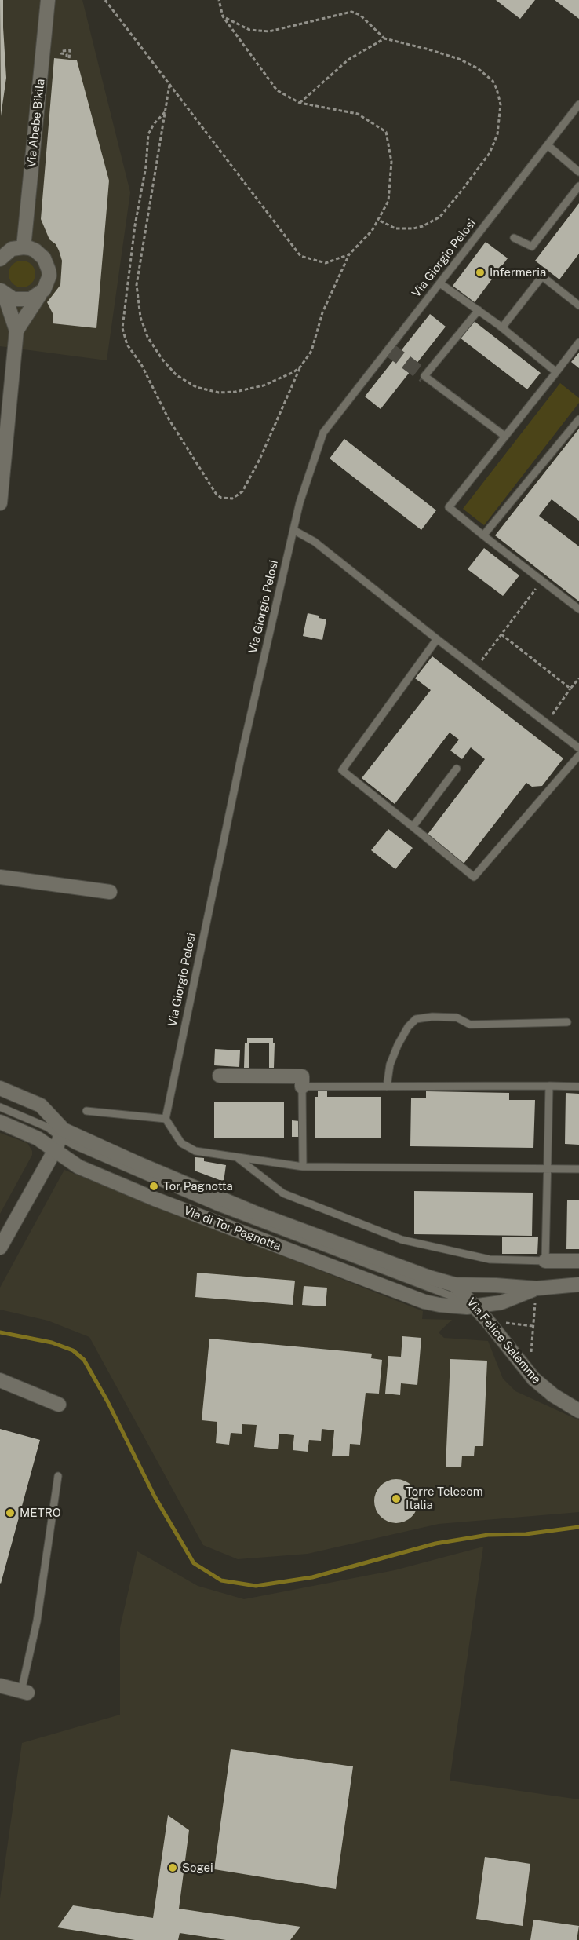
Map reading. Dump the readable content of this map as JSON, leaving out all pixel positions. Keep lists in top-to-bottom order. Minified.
{"streets":{"street":["Via Abebe Bikila","Via di Tor Pagnotta","Via Felice Salemme"],"lane":["Via Giorgio Pelosi"]},"crossings":[["Via di Tor Pagnotta","Via Felice Salemme"]],"places":["Infermeria","Tor Pagnotta","Torre Telecom Italia","METRO","Sogei"]}
